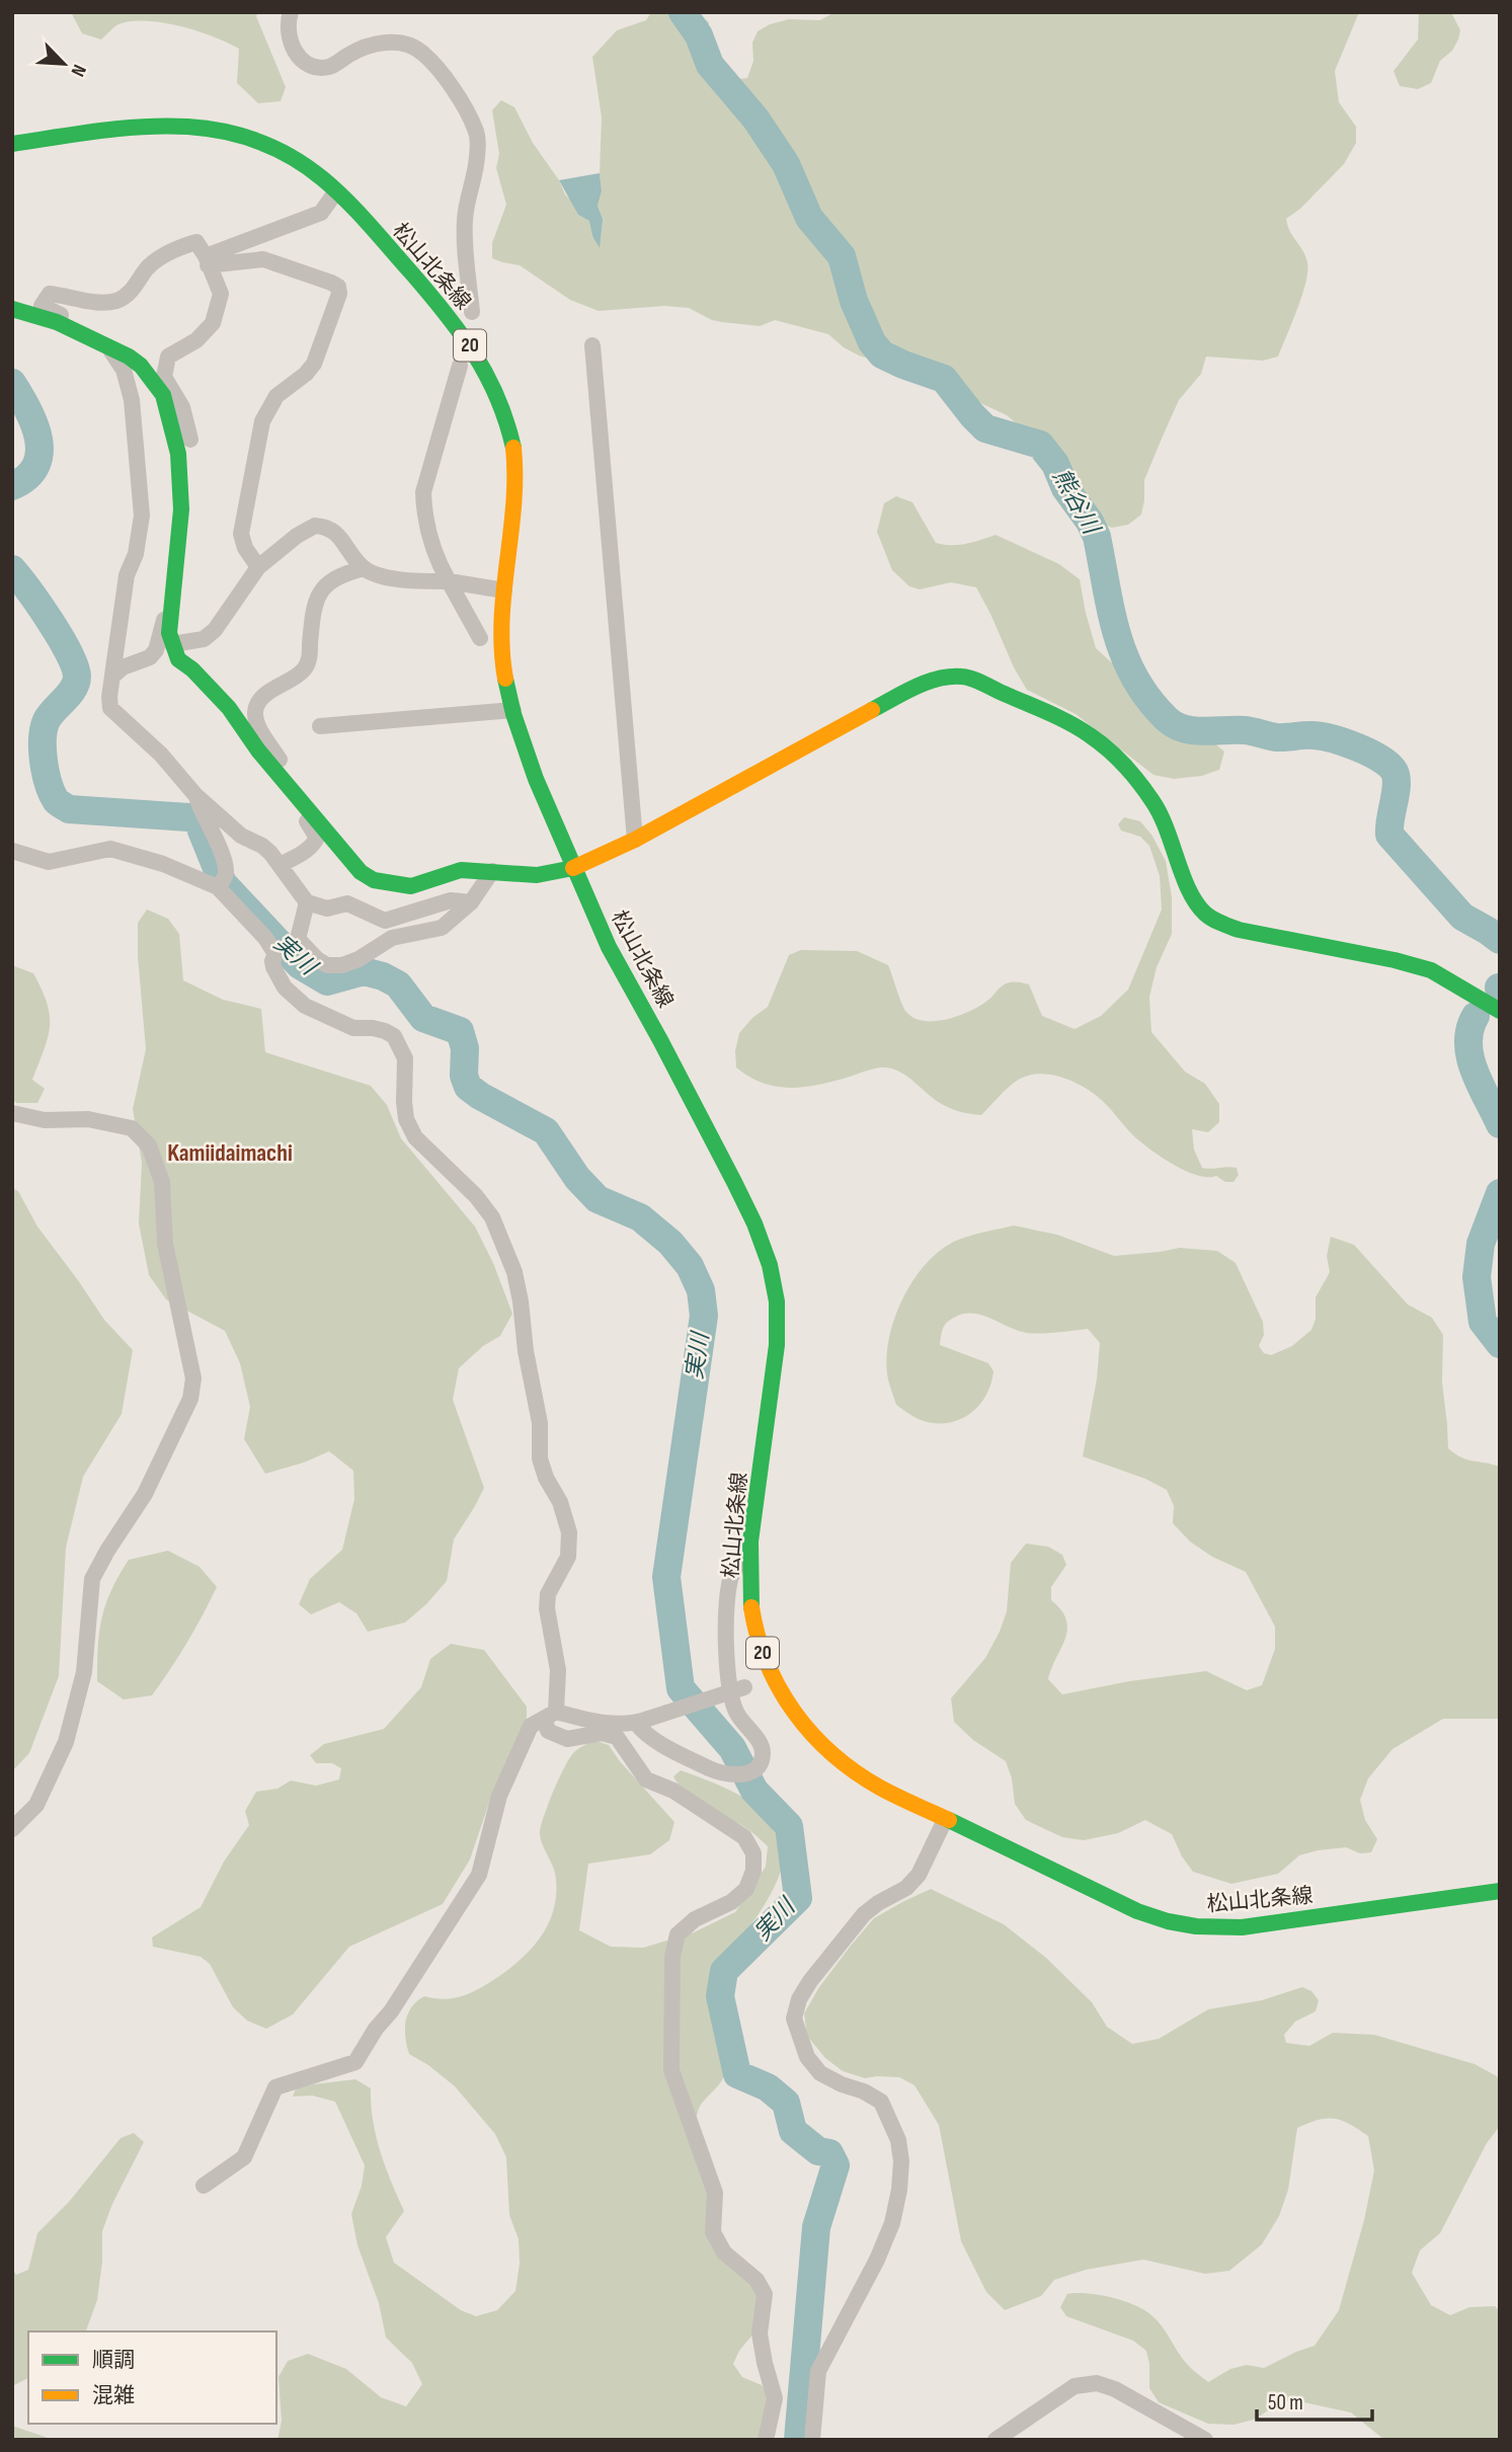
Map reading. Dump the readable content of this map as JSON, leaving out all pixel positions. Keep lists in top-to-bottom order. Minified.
{"streets":{"main road":["松山北条線","20"]},"districts":["Kamiidaimachi"],"water":["熊谷川","実川"],"legend":["順調","混雑"],"scale_bar":"50 m","north":"bottom right"}
